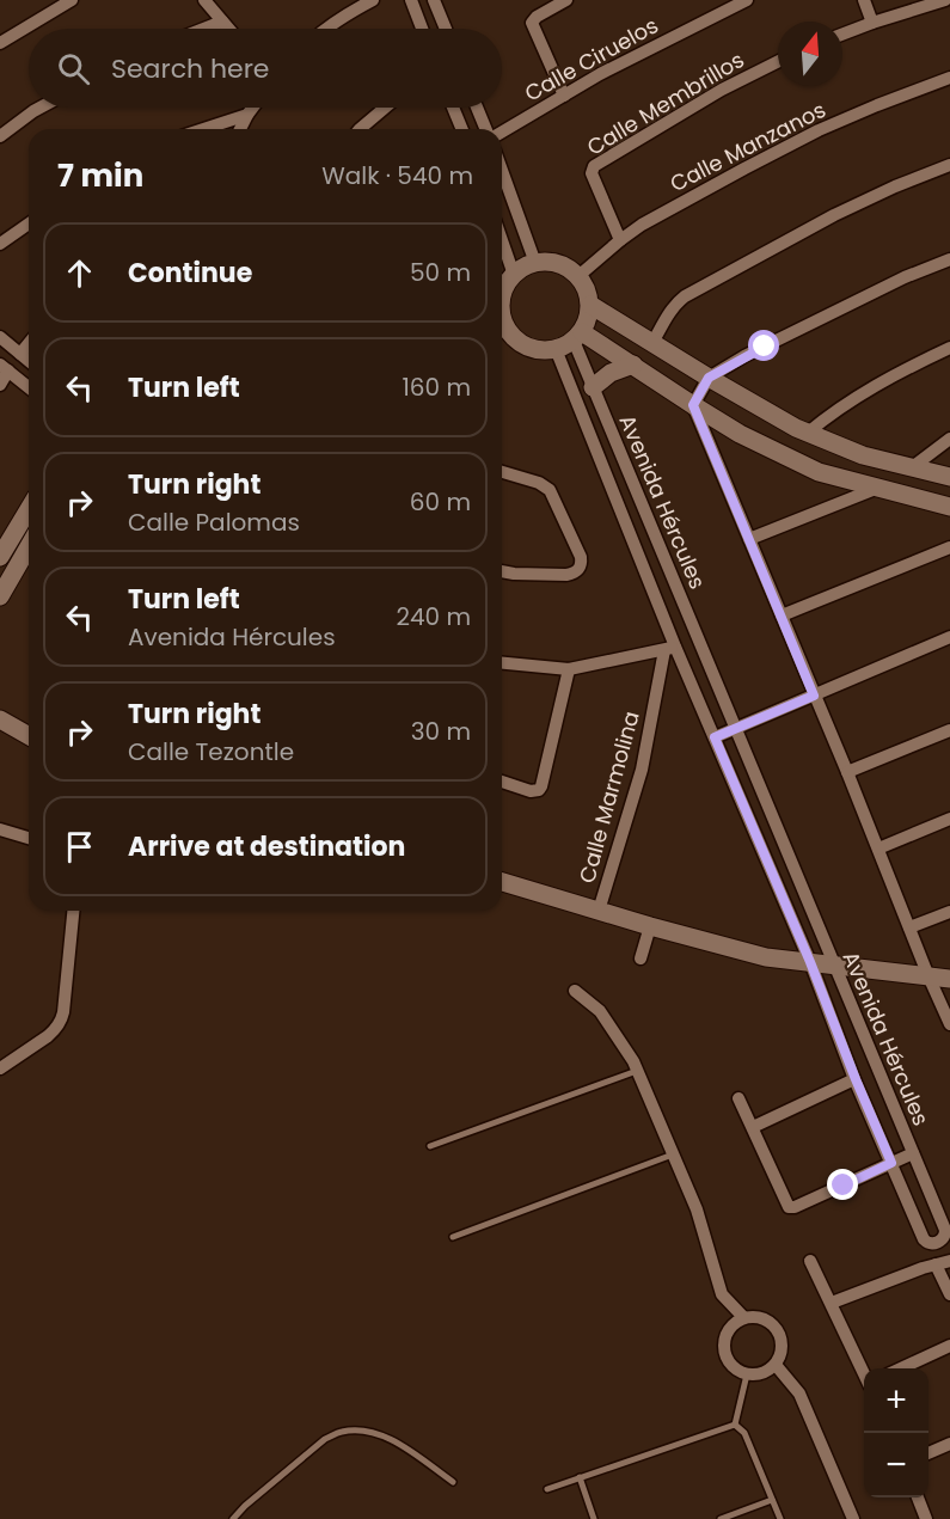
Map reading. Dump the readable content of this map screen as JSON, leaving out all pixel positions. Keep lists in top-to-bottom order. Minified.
{"streets":{"street":["Calle Ciruelos","Calle Membrillos","Calle Manzanos","Avenida Hércules","Calle Marmolina"]},"crossings":[["Calle Membrillos","Calle Manzanos"],["Calle Manzanos","Avenida Hércules"],["Avenida Hércules","Calle Marmolina"]],"north":"top","page":{"search":"Search here","heading":["7 min","Walk · 540 m"],"list":[["Continue","50 m"],["Turn left","160 m"],["Turn right","Calle Palomas","60 m"],["Turn left","Avenida Hércules","240 m"],["Turn right","Calle Tezontle","30 m"],"Arrive at destination"],"map_buttons":["+","−"]}}
